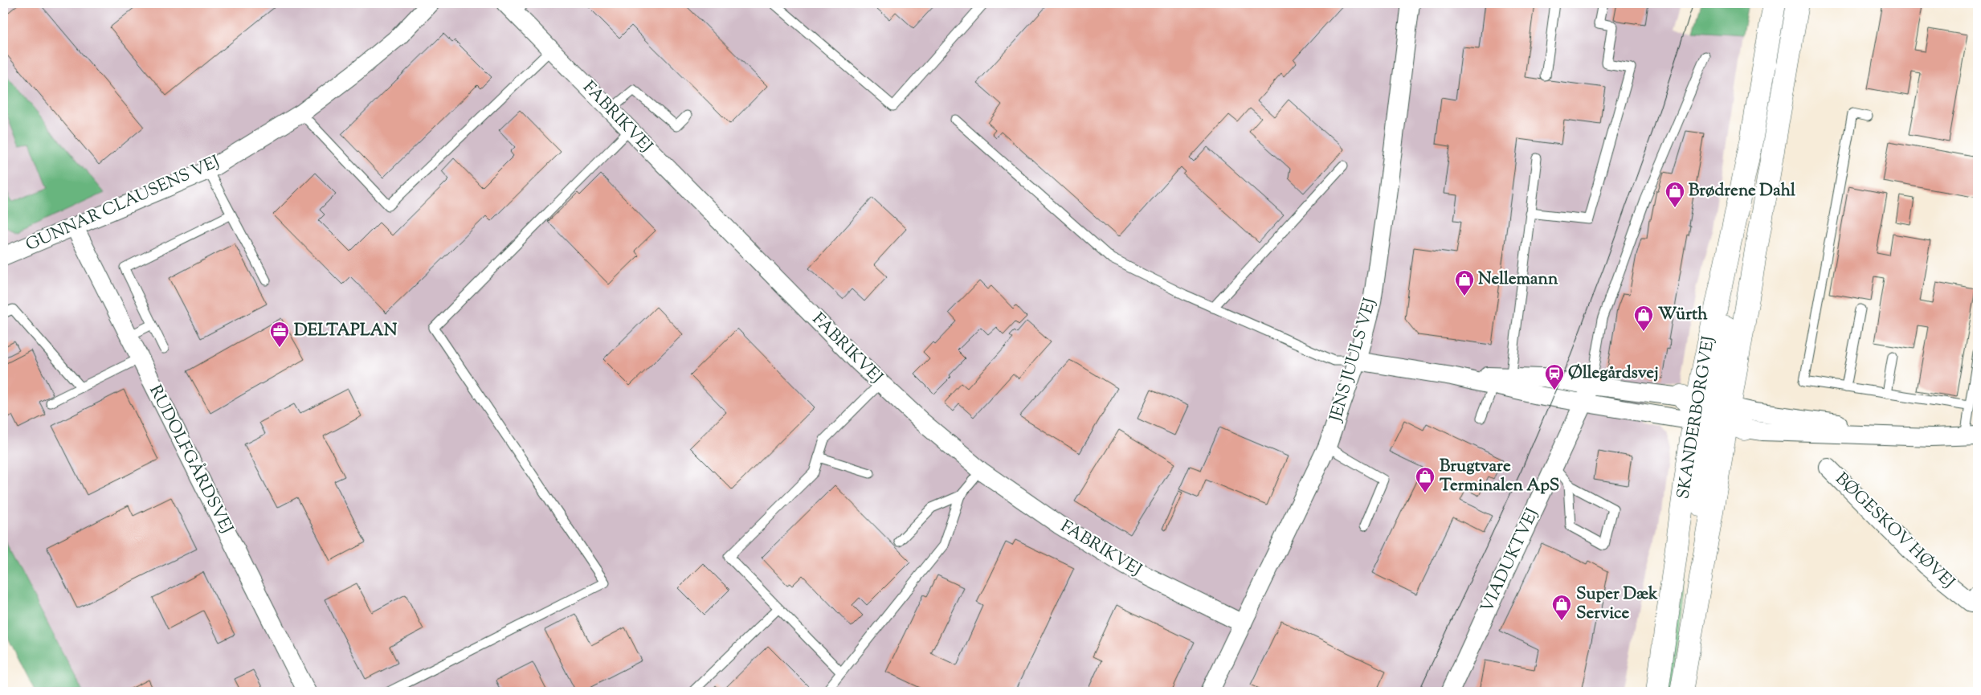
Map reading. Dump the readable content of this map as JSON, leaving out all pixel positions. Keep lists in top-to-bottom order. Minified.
{"streets":{"main road":["SKANDERBORGVEJ"],"street":["FABRIKVEJ","GUNNAR CLAUSENS VEJ","JENS JUULS VEJ","RUDOLFGÅRDSVEJ","BØGESKOV HØVEJ","VIADUKTVEJ"]},"crossings":[["FABRIKVEJ","JENS JUULS VEJ"],["GUNNAR CLAUSENS VEJ","RUDOLFGÅRDSVEJ"]],"places":{"shop":["Brødrene Dahl","Nellemann","Würth","Brugtvare Terminalen ApS","Super Dæk Service"],"office":["DELTAPLAN"],"station":["Øllegårdsvej"]}}
